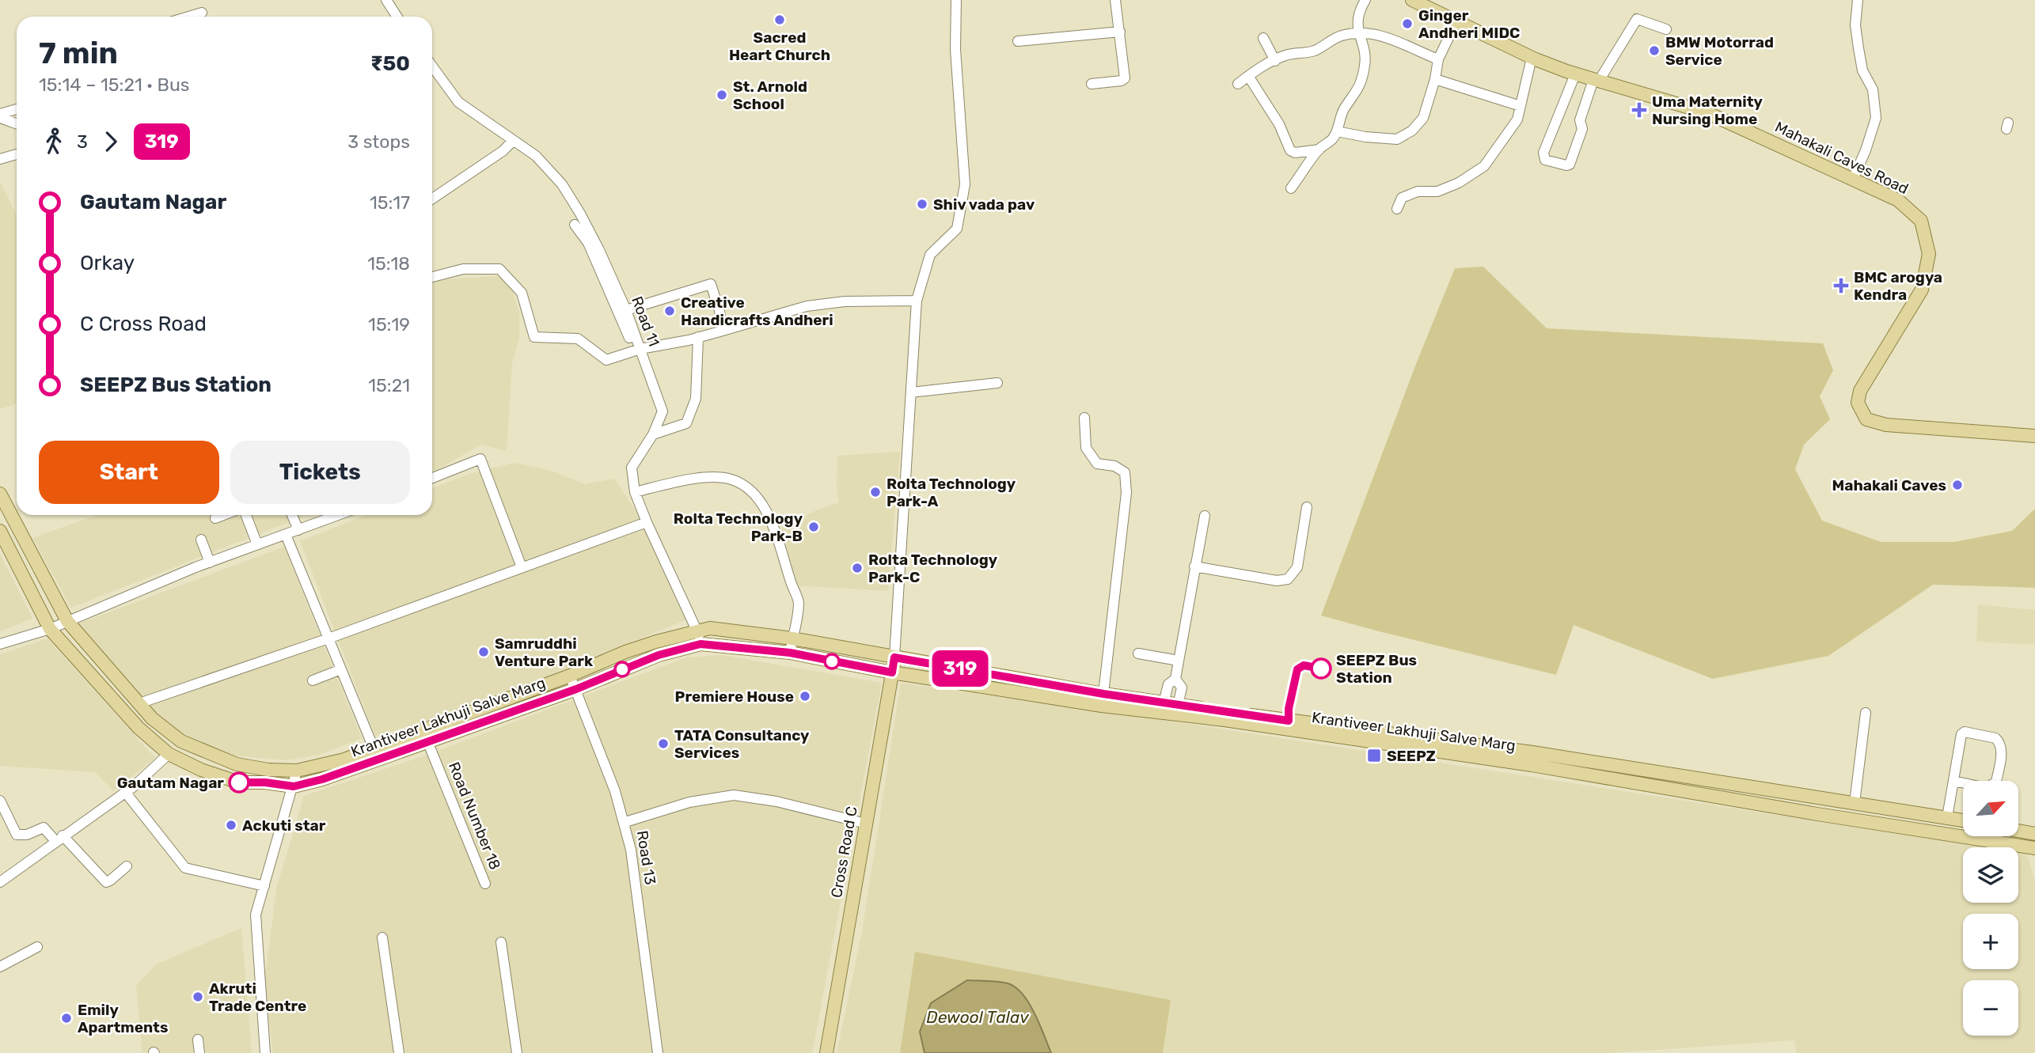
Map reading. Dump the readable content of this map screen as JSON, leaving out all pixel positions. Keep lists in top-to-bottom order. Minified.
{"streets":{"main road":["Mahakali Caves Road","Krantiveer Lakhuji Salve Marg","Cross Road C"],"street":["Road 11","Road Number 18","Road 13"]},"crossings":[["Road 11","Krantiveer Lakhuji Salve Marg"],["Krantiveer Lakhuji Salve Marg","Road Number 18"],["Krantiveer Lakhuji Salve Marg","Cross Road C"],["Krantiveer Lakhuji Salve Marg","Road 13"]],"water":["Dewool Talav"],"places":{"other":["Sacred Heart Church","Ginger Andheri MIDC","BMW Motorrad Service","St. Arnold School","Shiv vada pav","Creative Handicrafts Andheri","Mahakali Caves","Rolta Technology Park-A","Rolta Technology Park-B","Rolta Technology Park-C","Samruddhi Venture Park","SEEPZ Bus Station","Premiere House","TATA Consultancy Services","Gautam Nagar","Ackuti star","Akruti Trade Centre","Emily Apartments"],"health":["Uma Maternity Nursing Home","BMC arogya Kendra"],"transit":["SEEPZ"]},"lines":["bus line 319"],"north":"top right","page":{"on_map":"319","heading":["7 min","15:14 – 15:21 · Bus","₹50"],"legs":["3","319","3 stops"],"list":[{"name":"Gautam Nagar","value":"15:17"},{"name":"Orkay","value":"15:18"},{"name":"C Cross Road","value":"15:19"},{"name":"SEEPZ Bus Station","value":"15:21"}],"buttons":["Start","Tickets"],"map_buttons":["+","−"]}}
